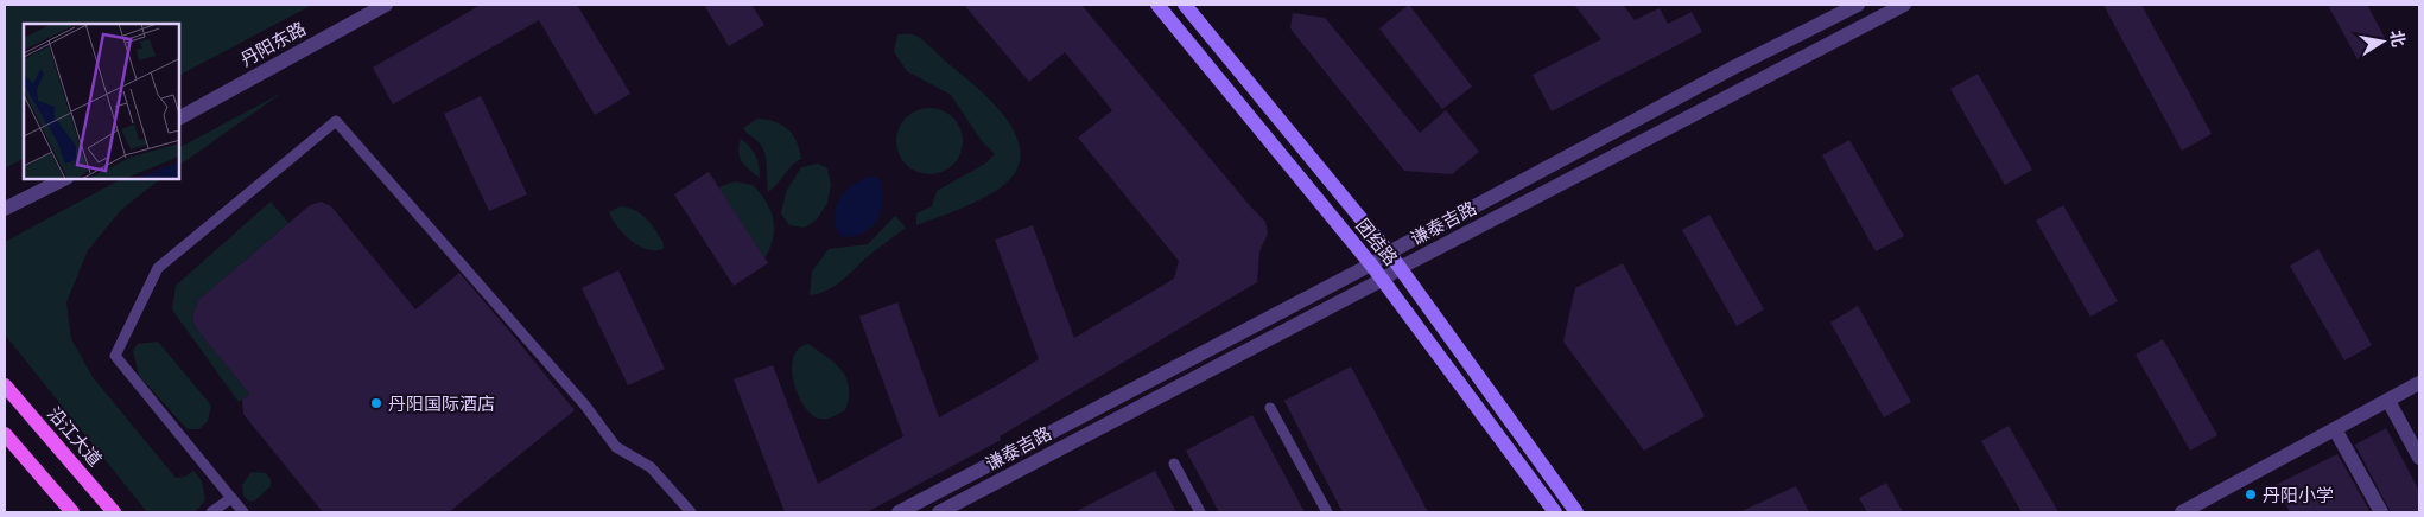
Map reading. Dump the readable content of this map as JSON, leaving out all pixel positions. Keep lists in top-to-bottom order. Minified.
{"streets":{"main road":["团结路","沿江大道"],"street":["丹阳东路","谦泰吉路"]},"crossings":[["谦泰吉路","团结路"]],"places":["丹阳国际酒店","丹阳小学"],"north":"right"}
